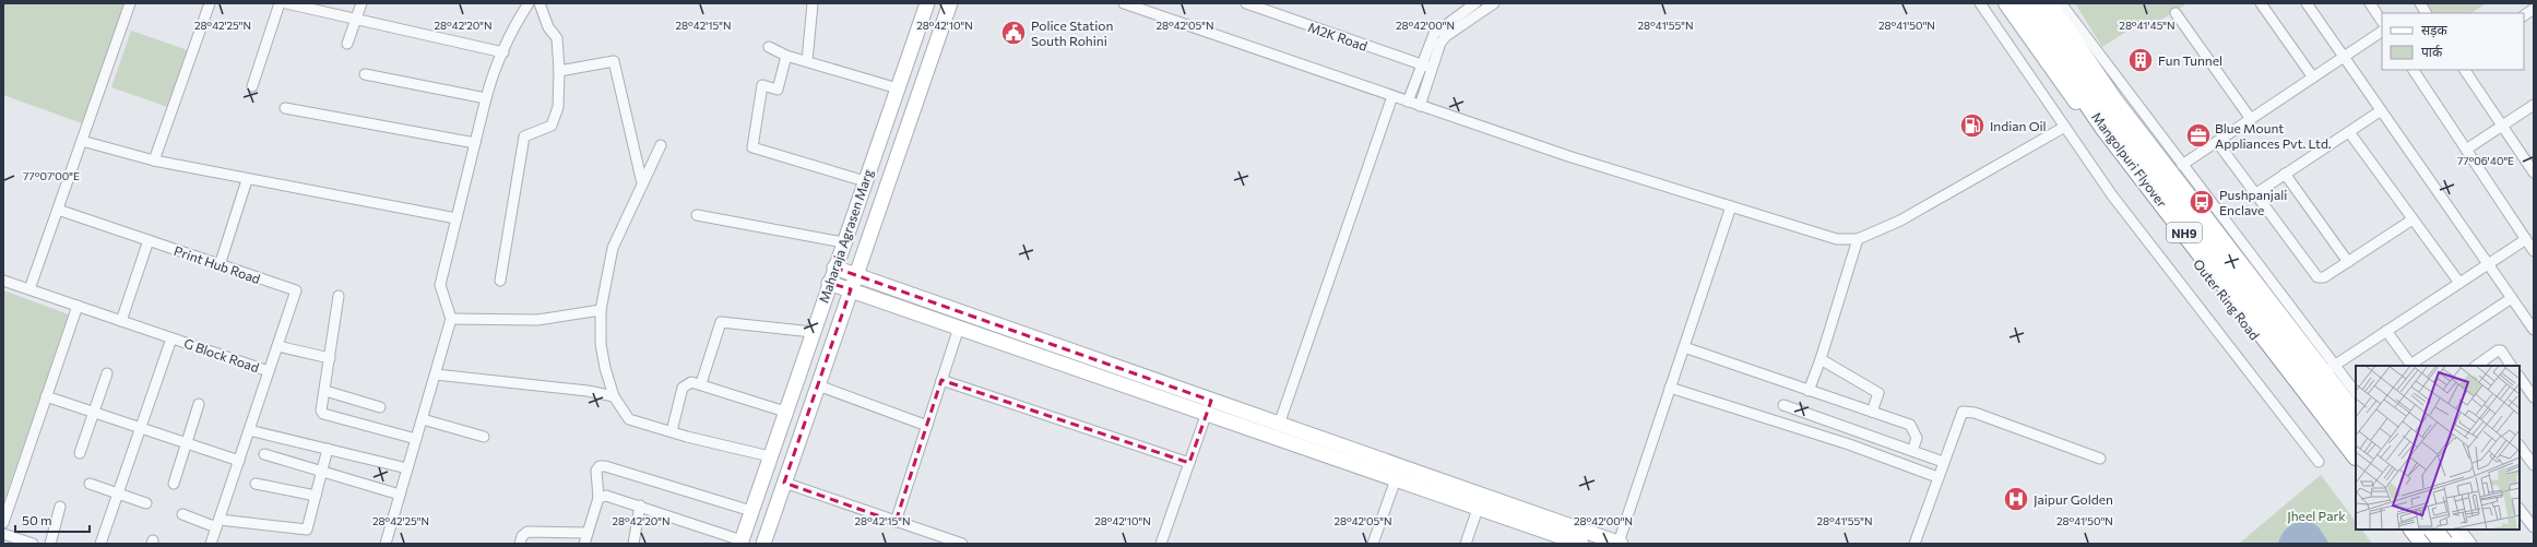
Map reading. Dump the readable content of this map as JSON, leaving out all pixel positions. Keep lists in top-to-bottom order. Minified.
{"streets":{"highway":["Mangolpuri Flyover","NH9"],"main road":["Outer Ring Road"],"street":["M2K Road","Maharaja Agrasen Marg","Print Hub Road","G Block Road"]},"crossings":[["Print Hub Road","G Block Road"]],"parks":["Jheel Park"],"places":{"public building":["Police Station South Rohini"],"building":["Fun Tunnel"],"fuel station":["Indian Oil"],"office":["Blue Mount Appliances Pvt. Ltd."],"bus stop":["Pushpanjali Enclave"],"hospital":["Jaipur Golden"]},"legend":["सड़क","पार्क"],"scale_bar":"50 m","coordinates":["28°42'25\"N","28°42'20\"N","28°42'15\"N","28°42'10\"N","28°42'05\"N","28°42'00\"N","28°41'55\"N","28°41'50\"N","28°41'45\"N","77°06'40\"E","77°07'00\"E"]}
